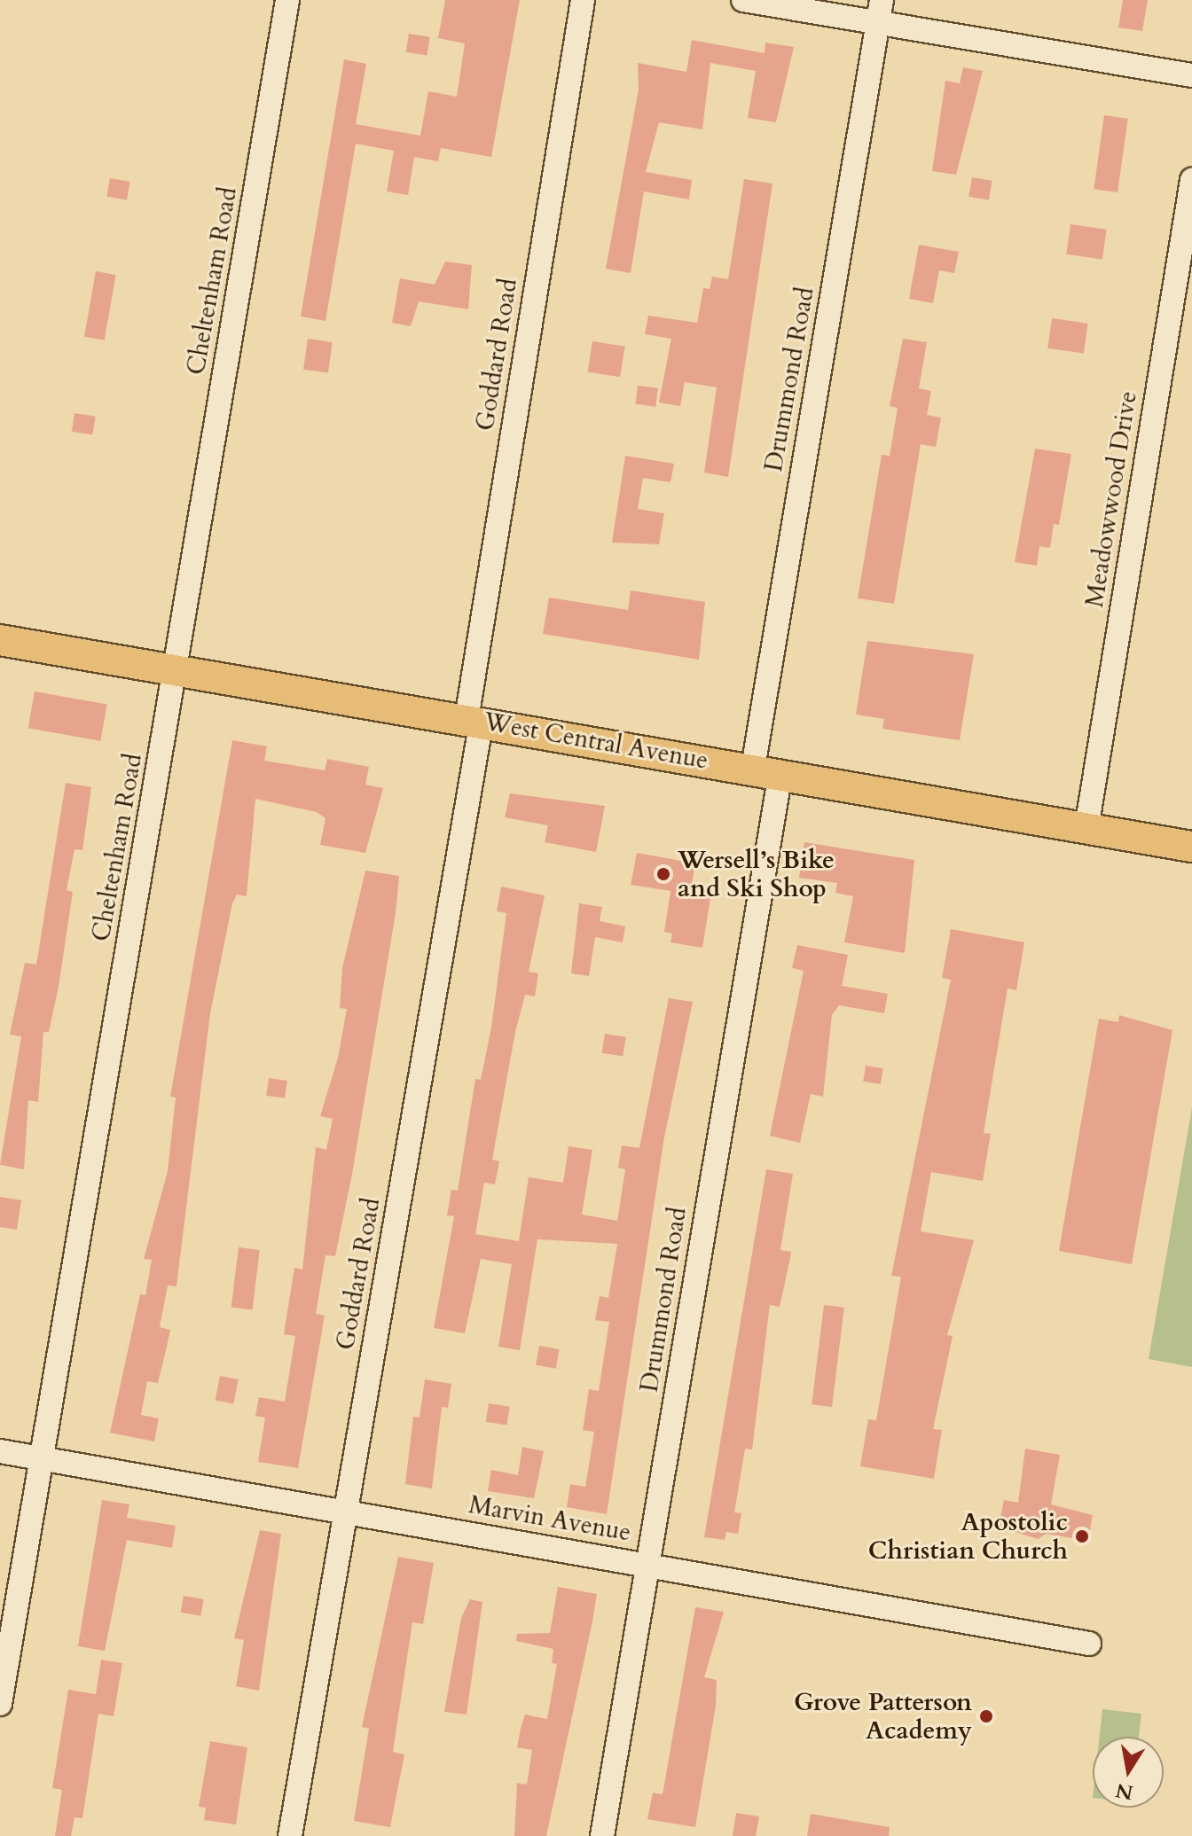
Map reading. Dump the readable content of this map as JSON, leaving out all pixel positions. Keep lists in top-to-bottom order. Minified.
{"streets":{"main road":["West Central Avenue"],"street":["Cheltenham Road","Goddard Road","Drummond Road","Meadowwood Drive","Marvin Avenue"]},"crossings":[["Cheltenham Road","West Central Avenue"],["Cheltenham Road","Marvin Avenue"],["Goddard Road","West Central Avenue"],["Goddard Road","Marvin Avenue"],["Drummond Road","West Central Avenue"],["Drummond Road","Marvin Avenue"],["Meadowwood Drive","West Central Avenue"]],"places":["Wersell’s Bike and Ski Shop","Apostolic Christian Church","Grove Patterson Academy"],"north":"bottom"}
